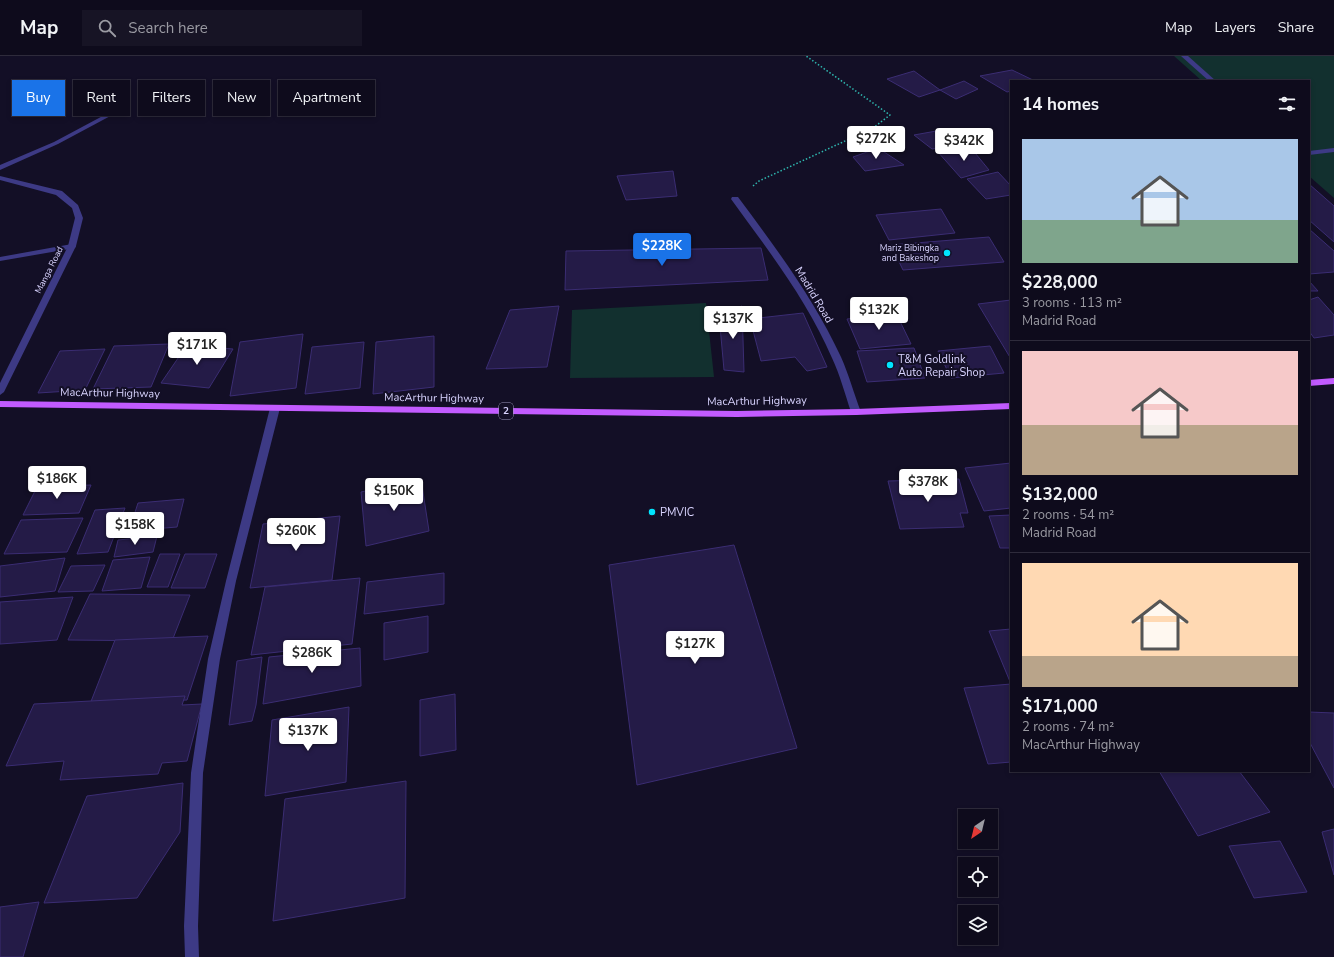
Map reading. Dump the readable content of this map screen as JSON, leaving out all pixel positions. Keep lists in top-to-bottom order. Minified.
{"streets":{"main road":["MacArthur Highway","2"],"street":["Manga Road","Madrid Road"]},"crossings":[["Madrid Road","MacArthur Highway"]],"places":["Mariz Bibingka and Bakeshop","T&M Goldlink Auto Repair Shop","PMVIC"],"north":"bottom left","page":{"header":"Map","search":"Search here","nav":["Map","Layers","Share"],"chip":["Buy","Rent","Filters","New","Apartment"],"heading":"14 homes","price":["$272K","$342K","$228K","$132K","$137K","$171K","$186K","$378K","$150K","$158K","$260K","$127K","$286K","$137K"],"list":[{"name":"$228,000","note":"3 rooms · 113 m² · Madrid Road"},{"name":"$132,000","note":"2 rooms · 54 m² · Madrid Road"},{"name":"$171,000","note":"2 rooms · 74 m² · MacArthur Highway"}]}}
